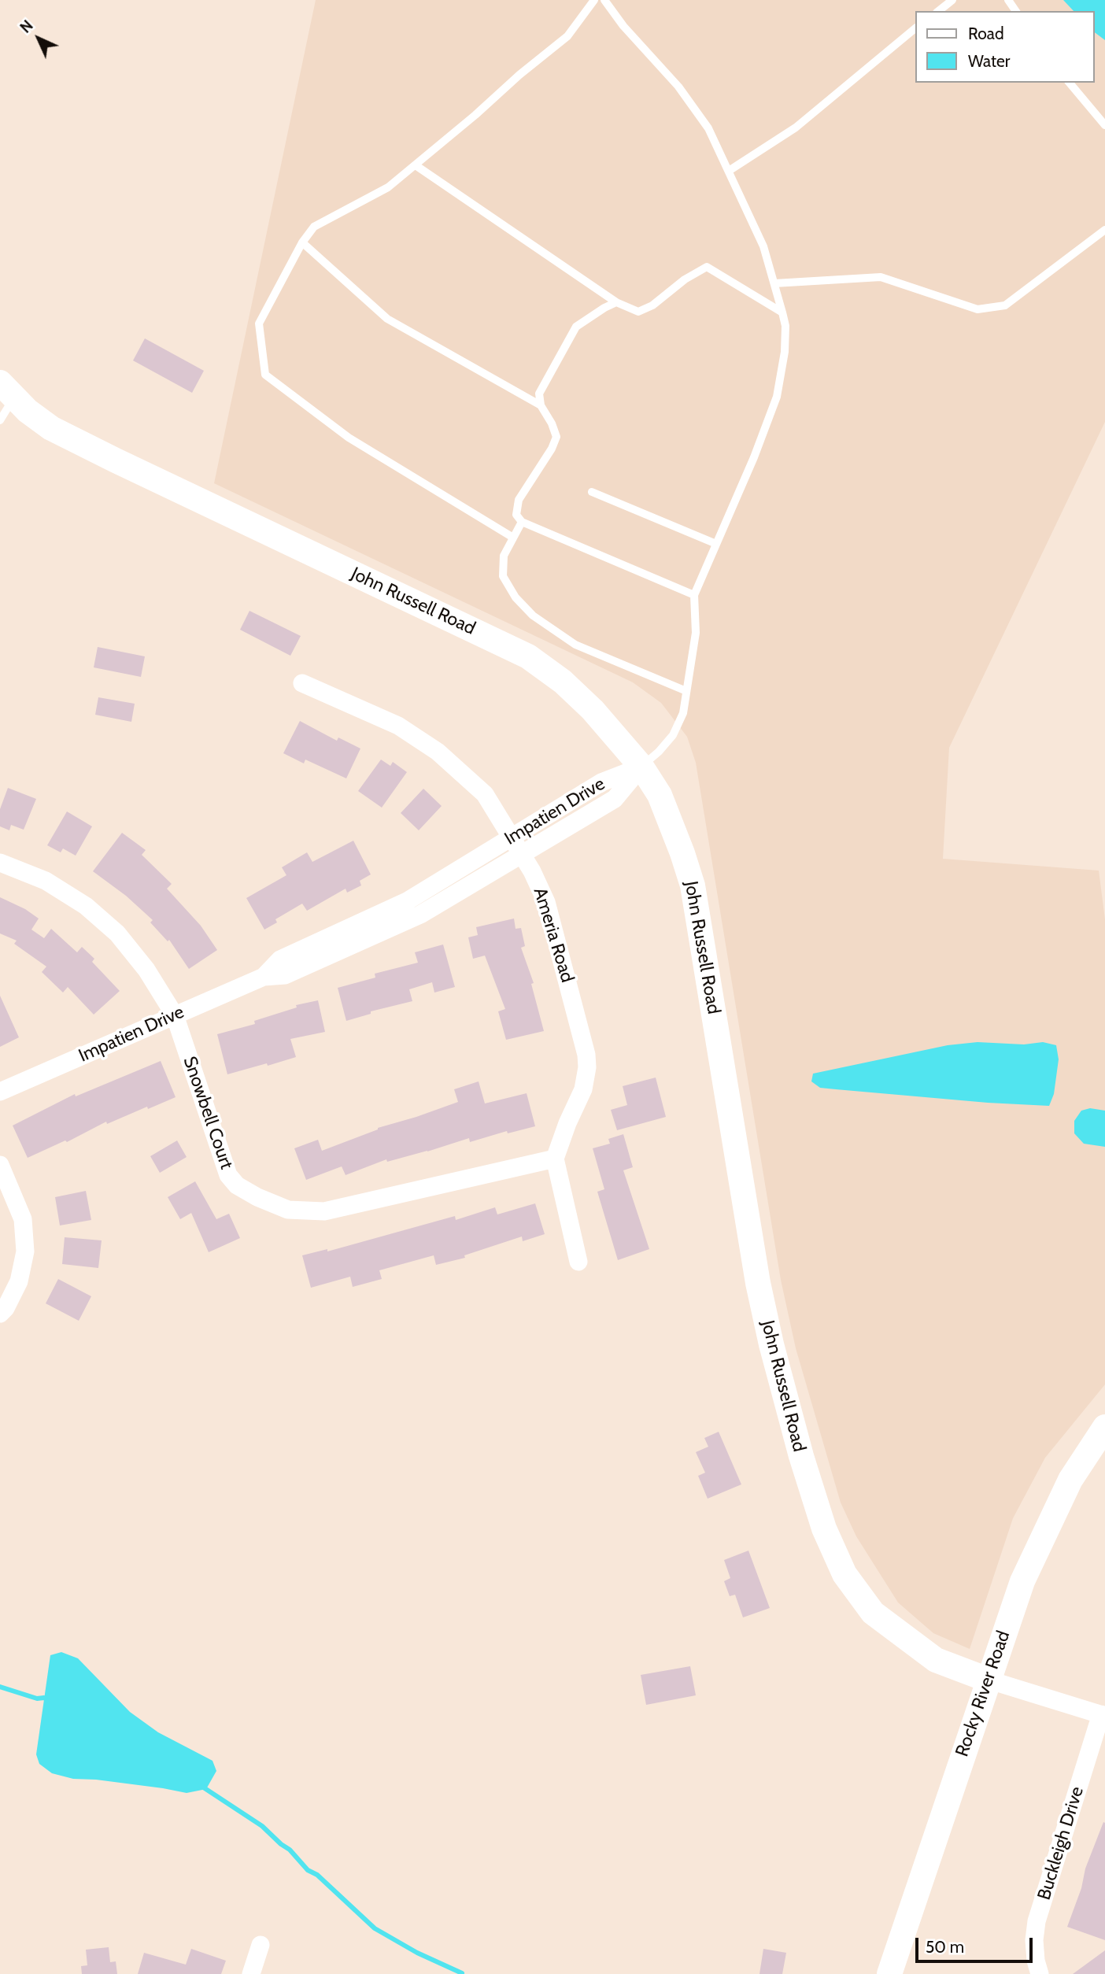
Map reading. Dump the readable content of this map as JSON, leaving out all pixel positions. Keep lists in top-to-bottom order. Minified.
{"streets":{"street":["John Russell Road","Impatien Drive","Ameria Road","Snowbell Court","Rocky River Road","Buckleigh Drive"]},"crossings":[["John Russell Road","Impatien Drive"],["John Russell Road","Rocky River Road"],["John Russell Road","Buckleigh Drive"],["Impatien Drive","Ameria Road"],["Impatien Drive","Snowbell Court"],["Ameria Road","Snowbell Court"]],"legend":["Road","Water"],"scale_bar":"50 m","north":"top left"}
